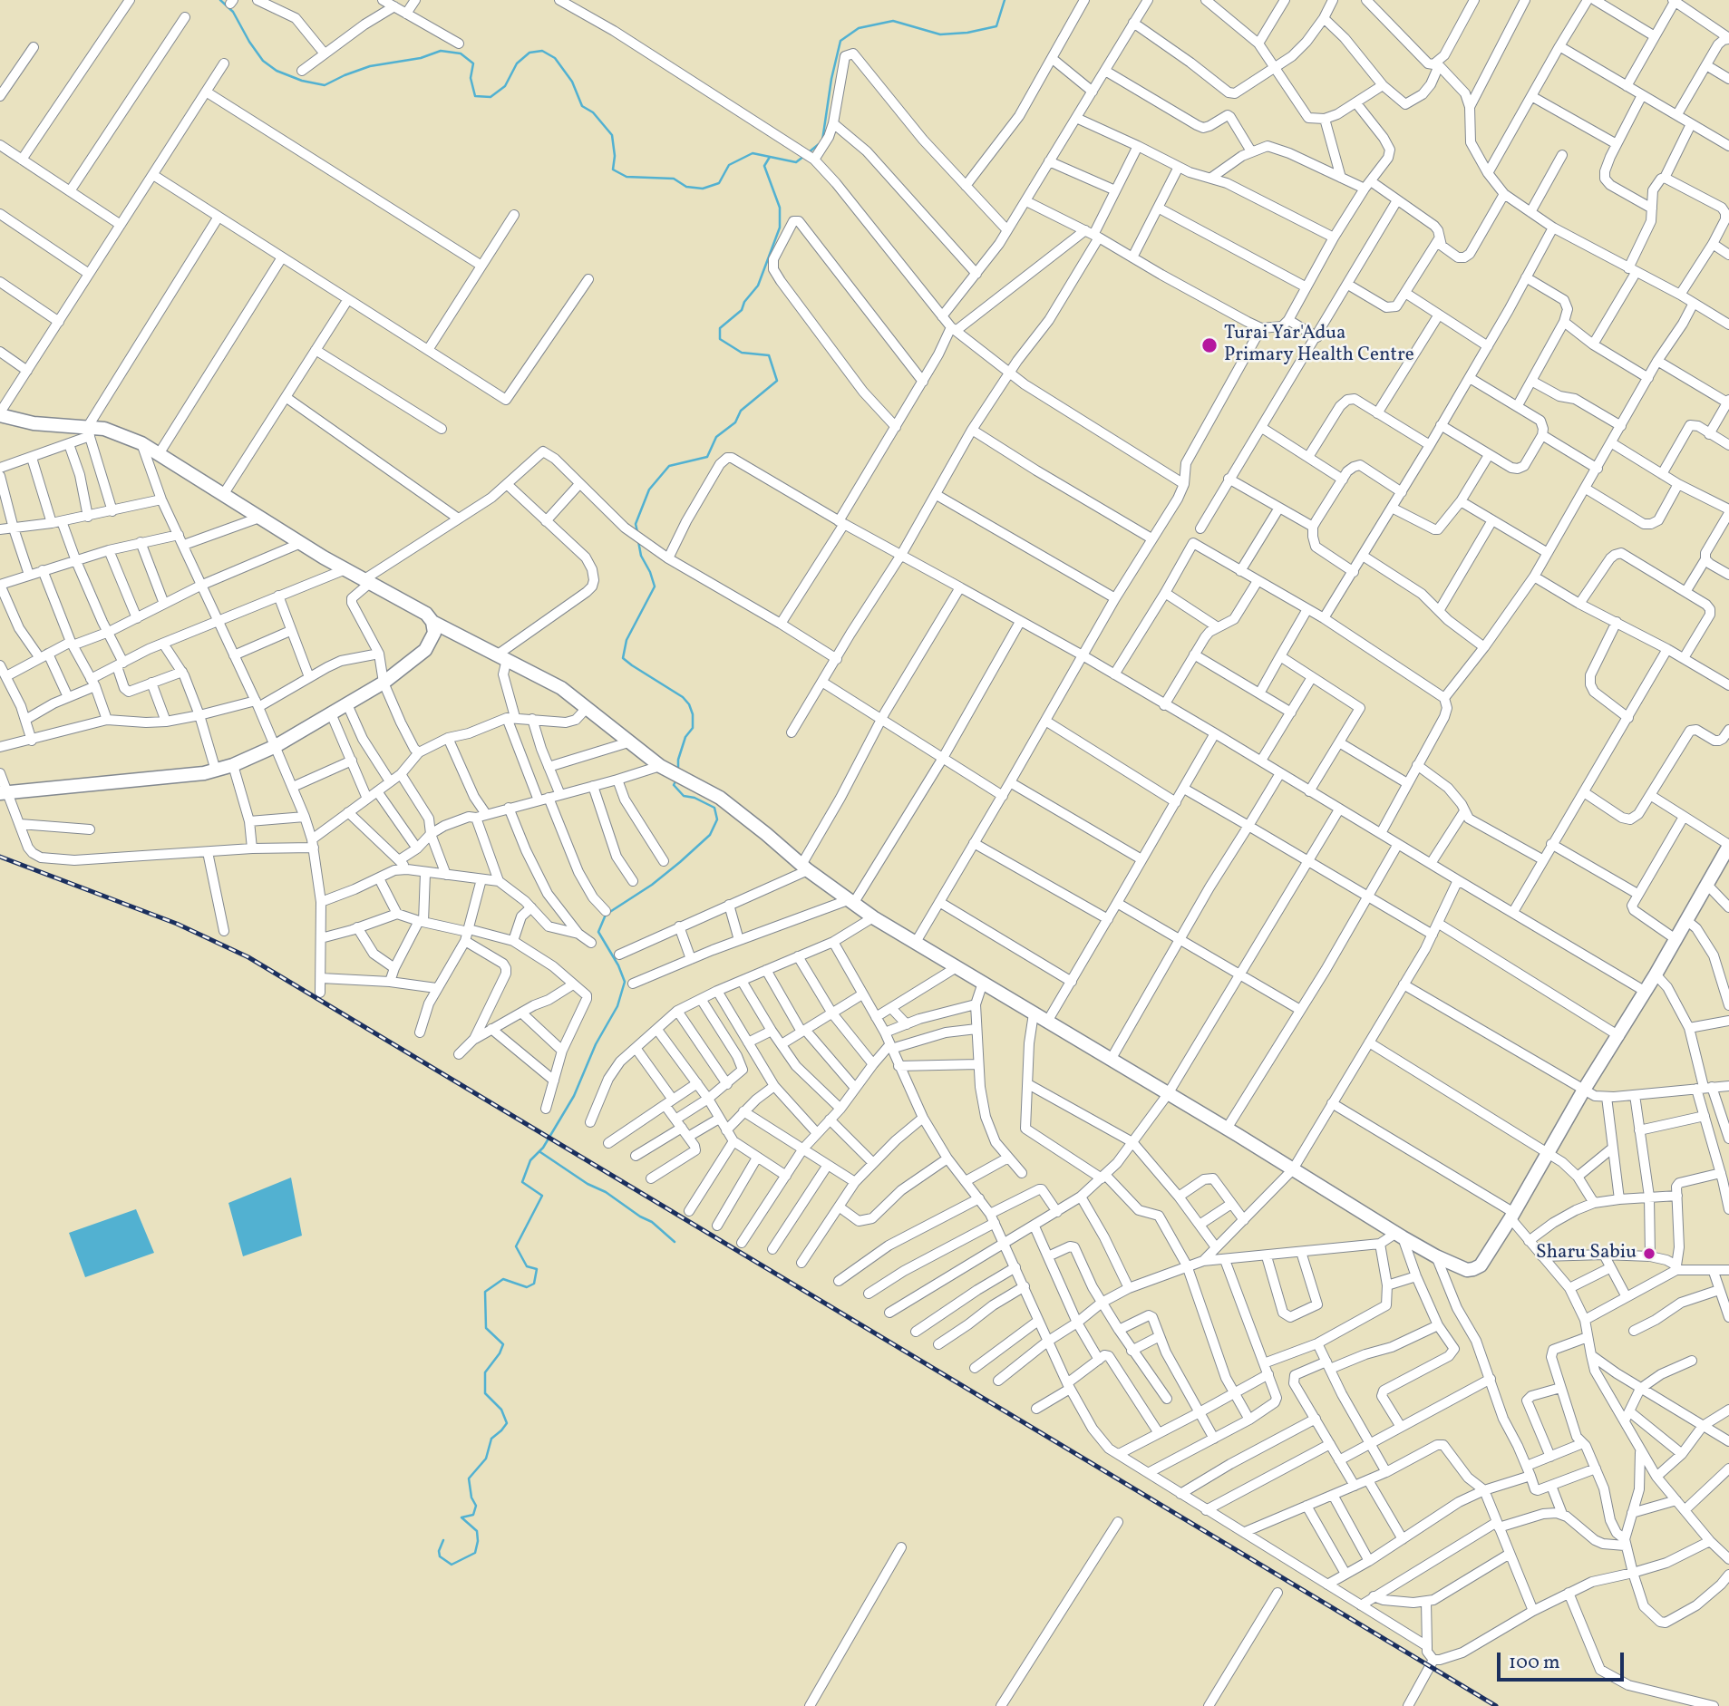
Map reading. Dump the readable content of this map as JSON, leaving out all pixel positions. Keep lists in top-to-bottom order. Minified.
{"places":["Turai Yar'Adua Primary Health Centre","Sharu Sabiu"],"scale_bar":"100 m"}
